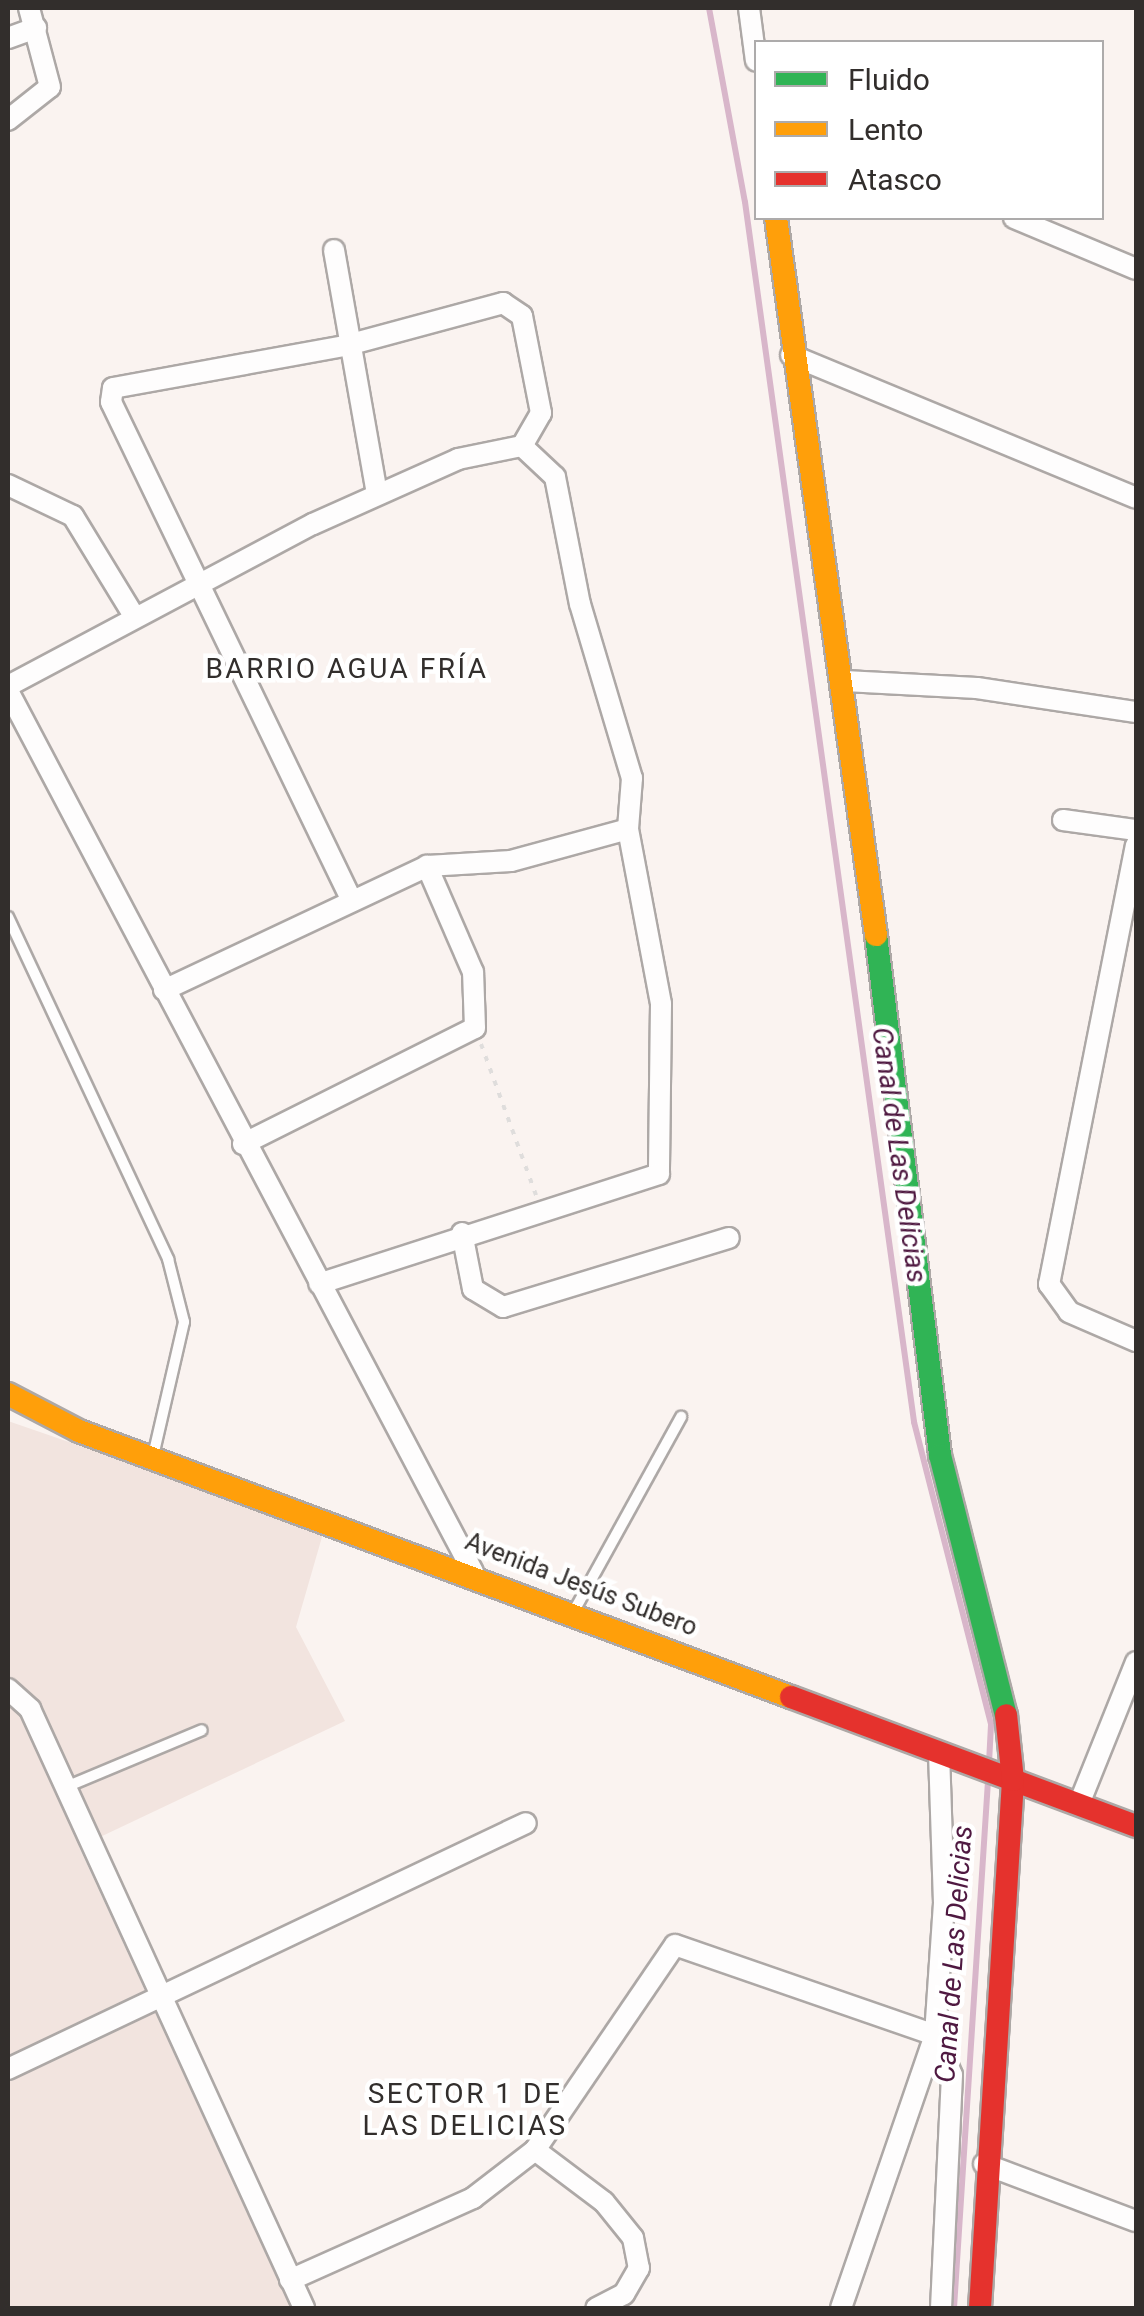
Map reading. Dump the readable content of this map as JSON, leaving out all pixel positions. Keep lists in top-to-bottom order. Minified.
{"streets":{"street":["Avenida Jesús Subero"]},"districts":["BARRIO AGUA FRÍA","SECTOR 1 DE LAS DELICIAS"],"water":["Canal de Las Delicias"],"legend":["Fluido","Lento","Atasco"]}
